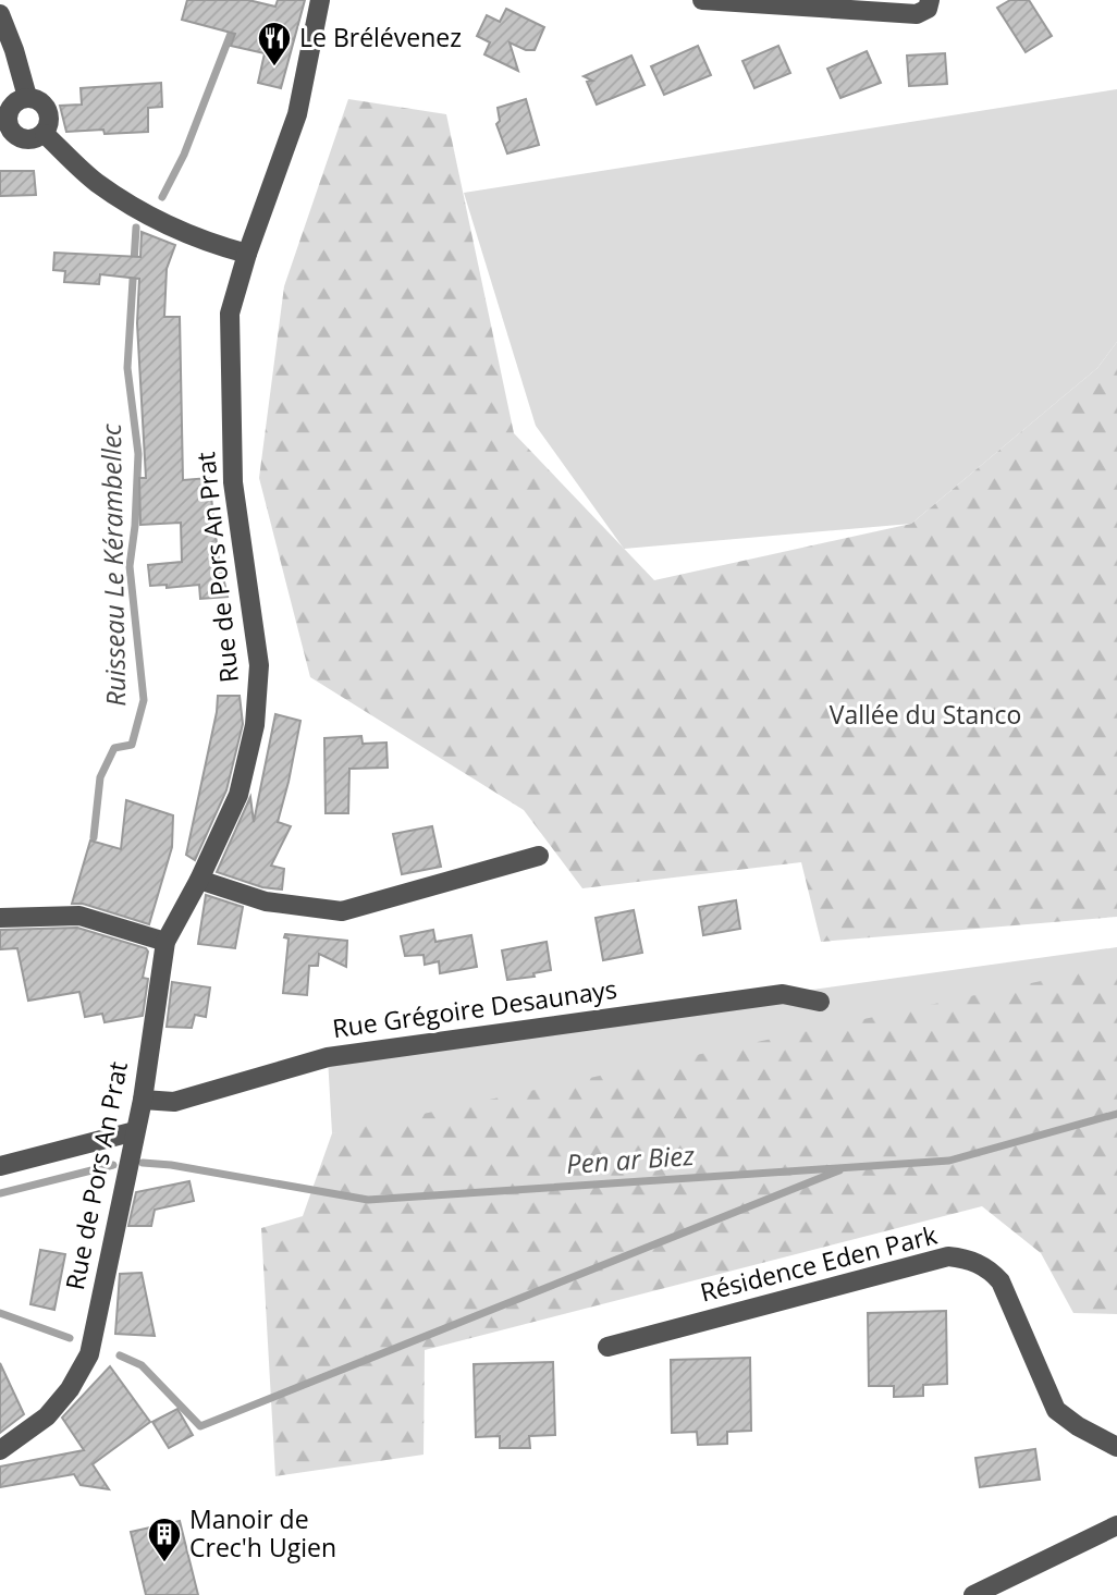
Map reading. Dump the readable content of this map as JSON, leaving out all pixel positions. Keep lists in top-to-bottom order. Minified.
{"streets":{"street":["Rue de Pors An Prat","Rue Grégoire Desaunays","Résidence Eden Park"]},"crossings":[["Rue de Pors An Prat","Rue Grégoire Desaunays"]],"water":["Ruisseau Le Kérambellec","Pen ar Biez"],"parks":["Vallée du Stanco"],"places":{"restaurant":["Le Brélévenez"],"building":["Manoir de Crec'h Ugien"]}}
